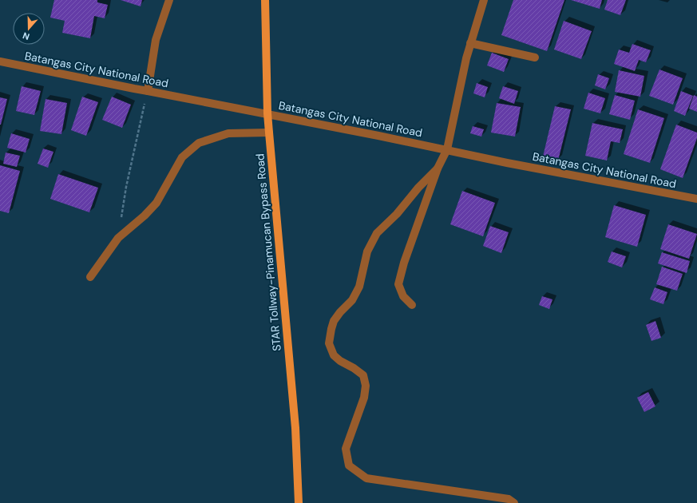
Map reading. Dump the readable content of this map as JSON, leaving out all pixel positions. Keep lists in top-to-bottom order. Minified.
{"streets":{"main road":["STAR Tollway-Pinamucan Bypass Road"],"street":["Batangas City National Road"]},"crossings":[["Batangas City National Road","STAR Tollway-Pinamucan Bypass Road"]],"north":"bottom"}
